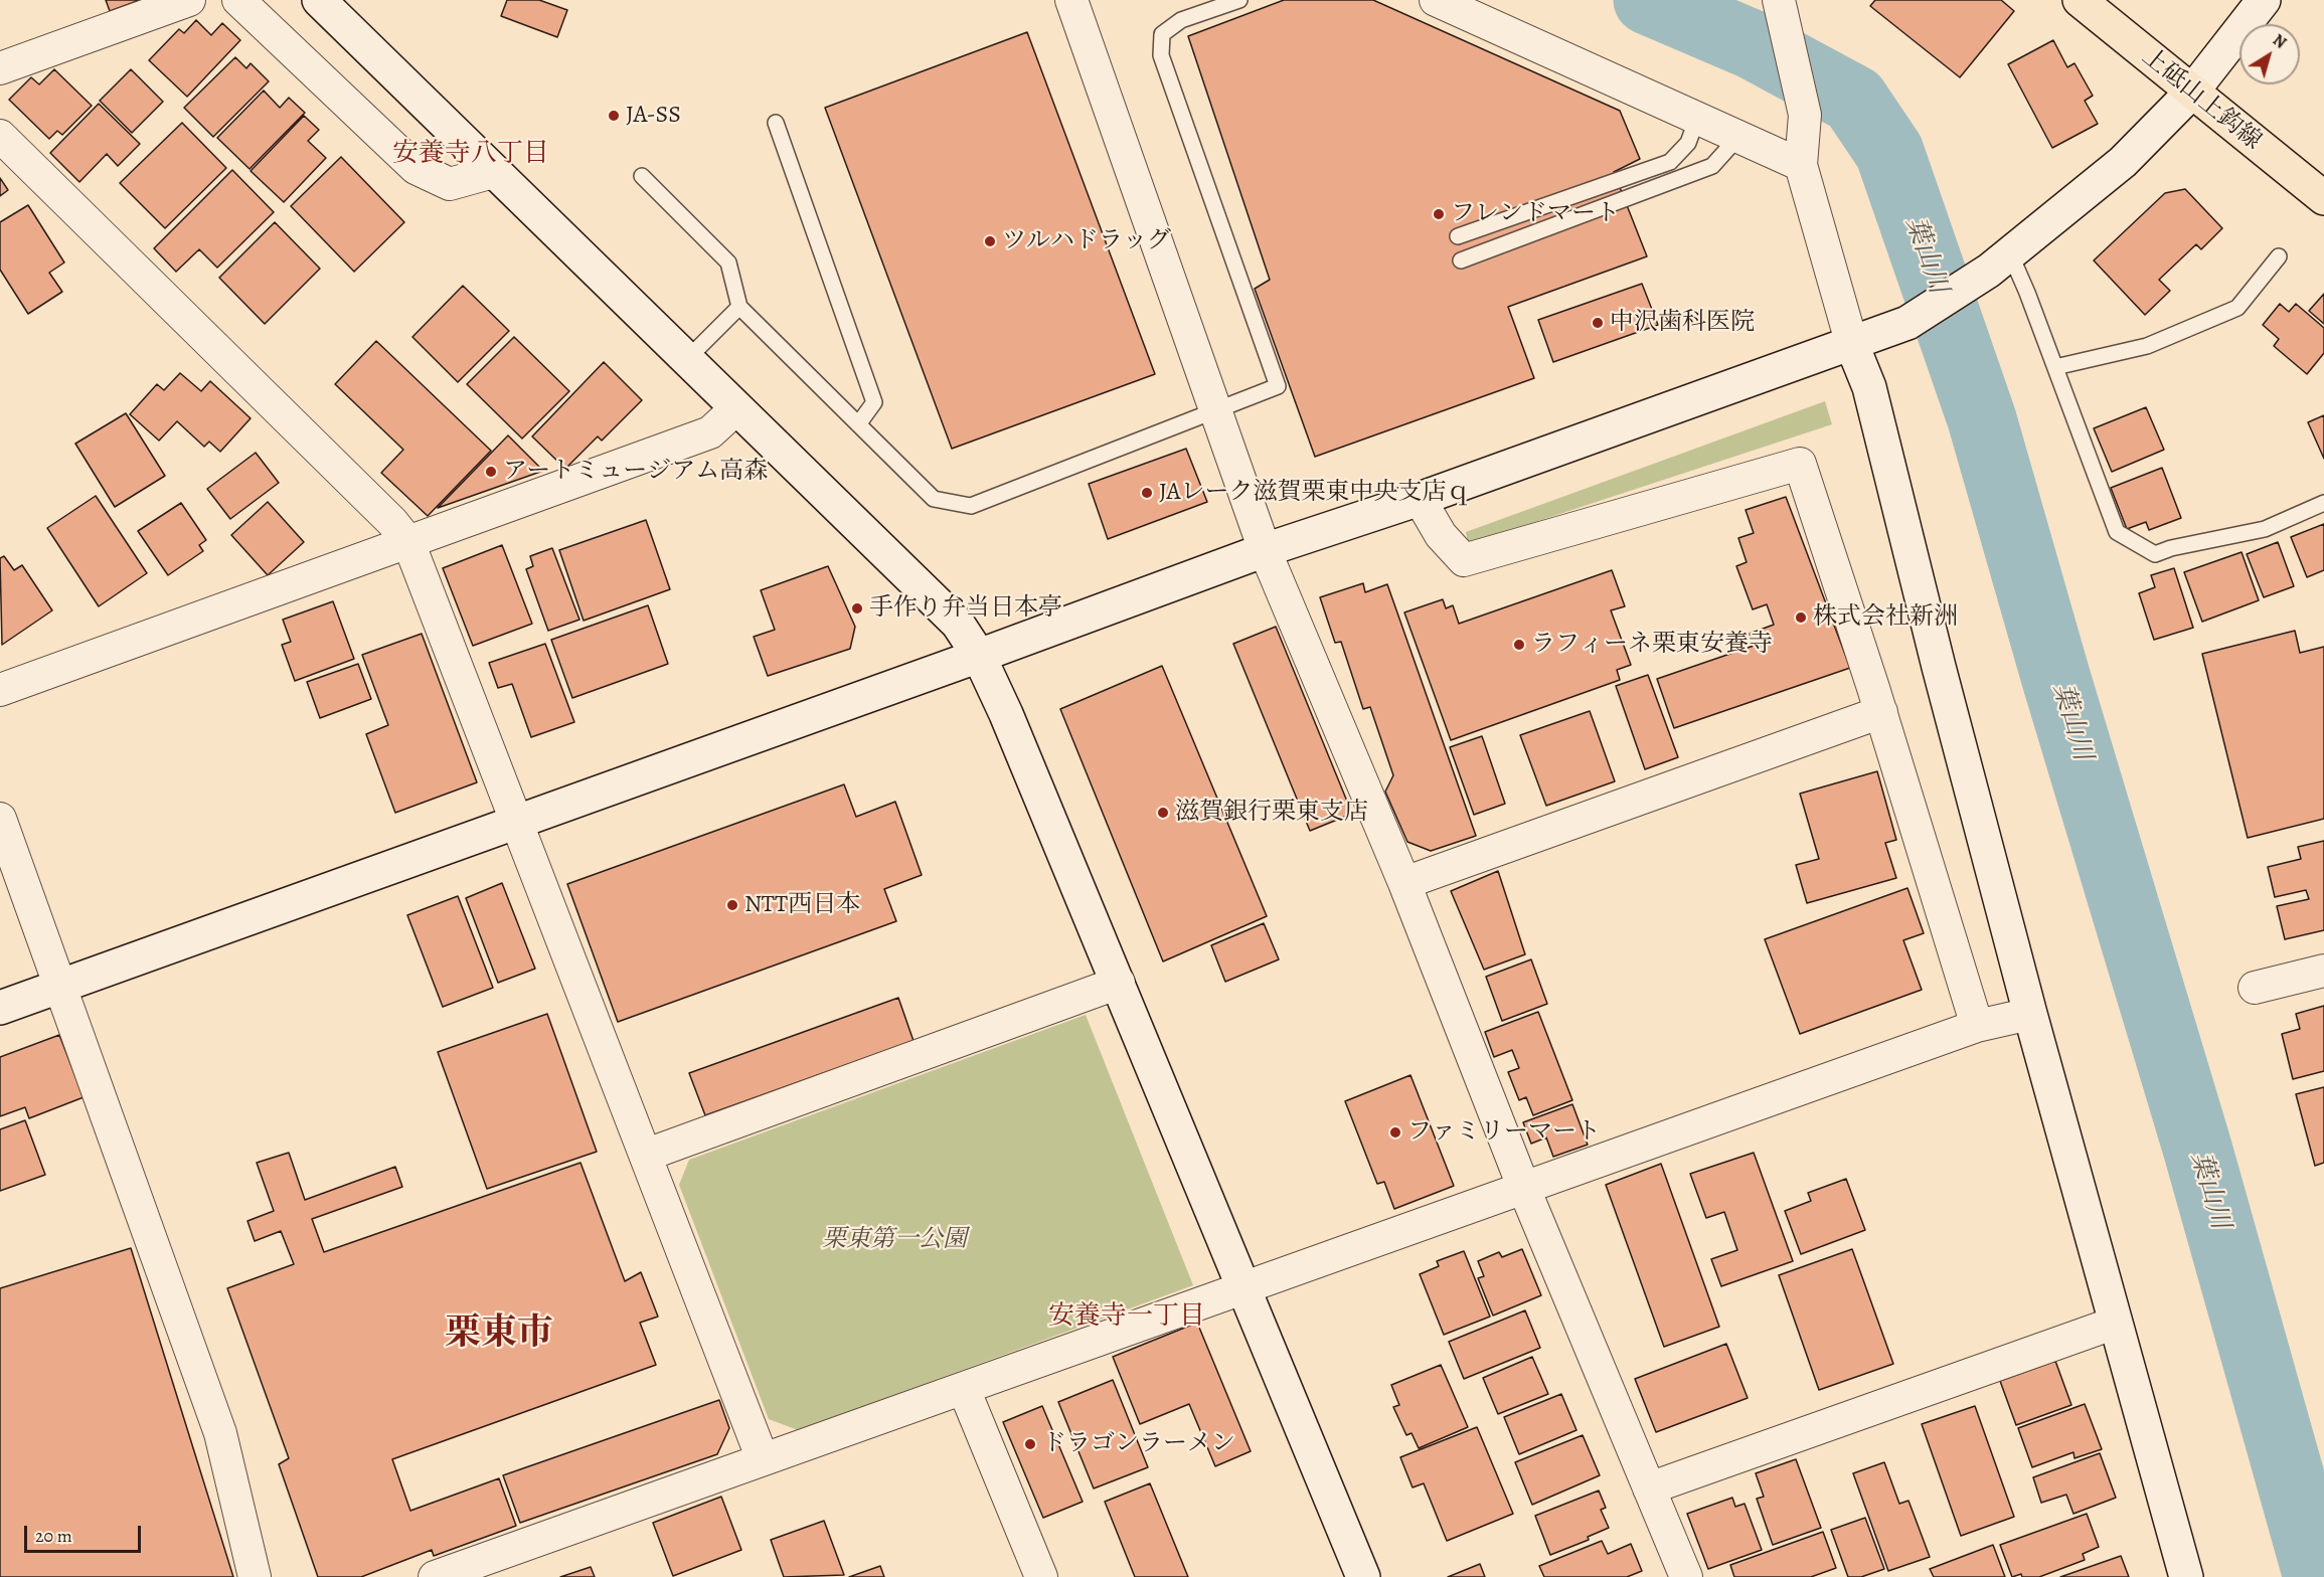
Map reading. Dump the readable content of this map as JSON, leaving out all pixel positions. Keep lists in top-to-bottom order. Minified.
{"streets":{"main road":["上砥山上鈎線"]},"districts":["安養寺八丁目","安養寺一丁目","栗東市"],"water":["葉山川"],"parks":["栗東第一公園"],"places":["JA-SS","フレンドマート","ツルハドラッグ","中沢歯科医院","アートミュージアム高森","JAレーク滋賀栗東中央支店ｑ","手作り弁当日本亭","株式会社新洲","ラフィーネ栗東安養寺","滋賀銀行栗東支店","NTT西日本","ファミリーマート","ドラゴンラーメン"],"scale_bar":"20 m","north":"top right"}
